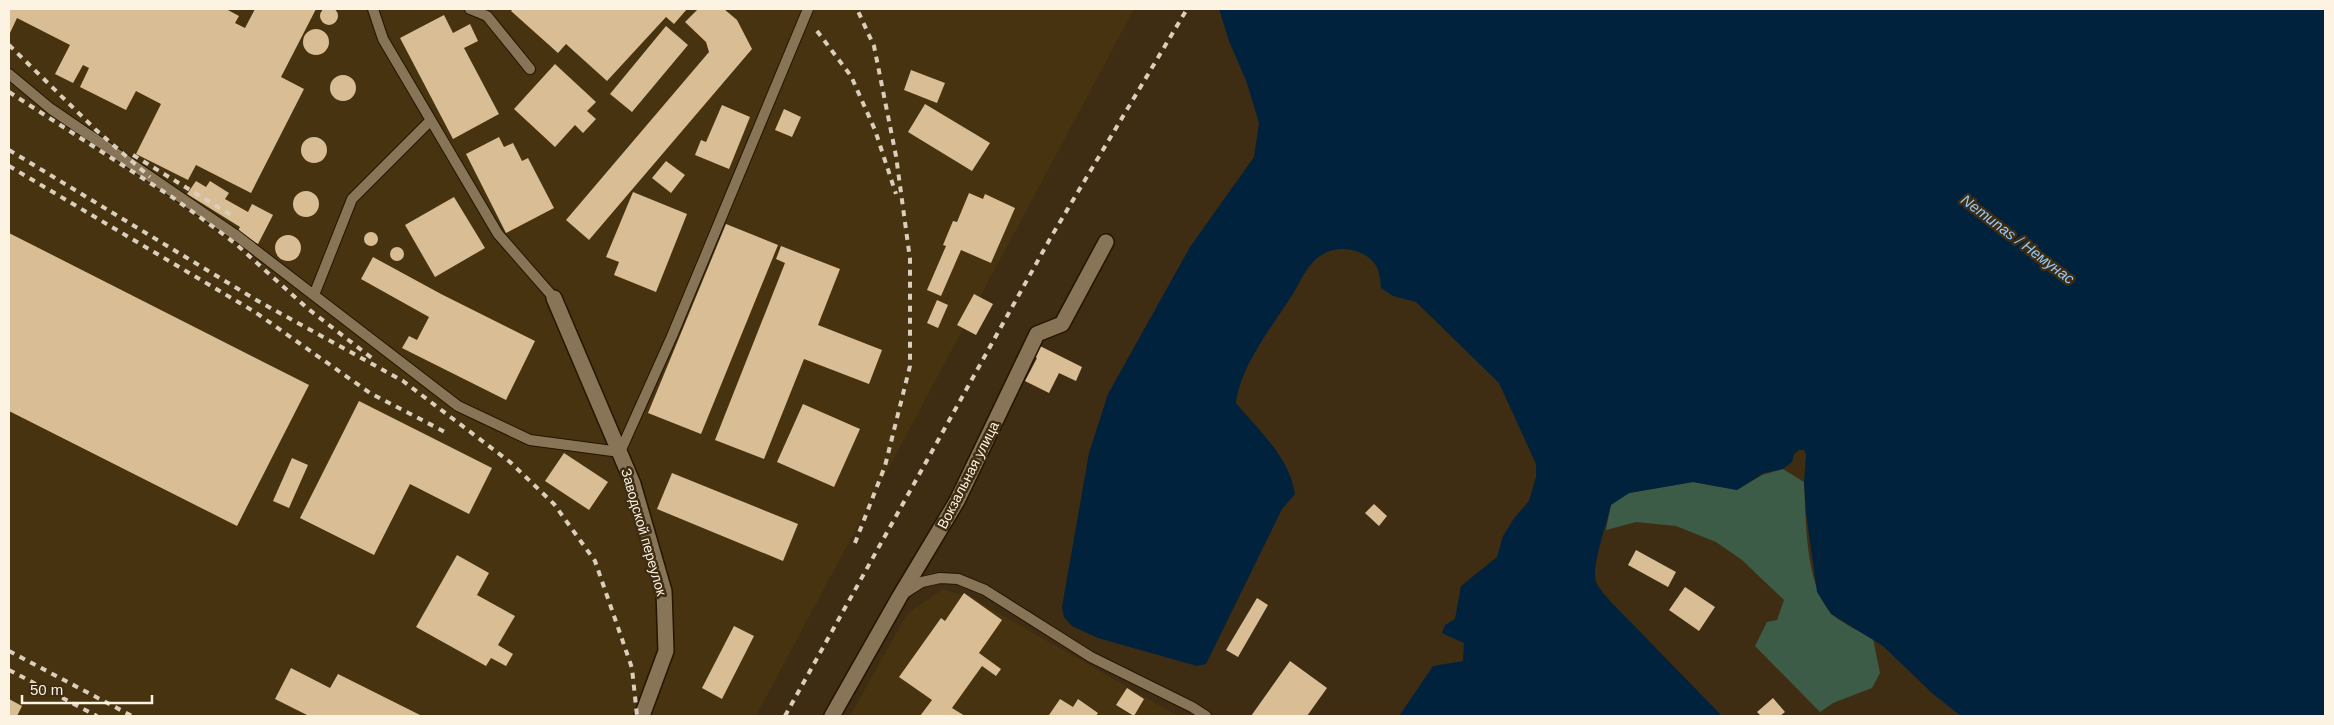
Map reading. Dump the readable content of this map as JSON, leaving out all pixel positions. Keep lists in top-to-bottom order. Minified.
{"streets":{"street":["Вокзальная улица","Заводской переулок"]},"water":["Nemunas / Немунас"],"scale_bar":"50 m"}
